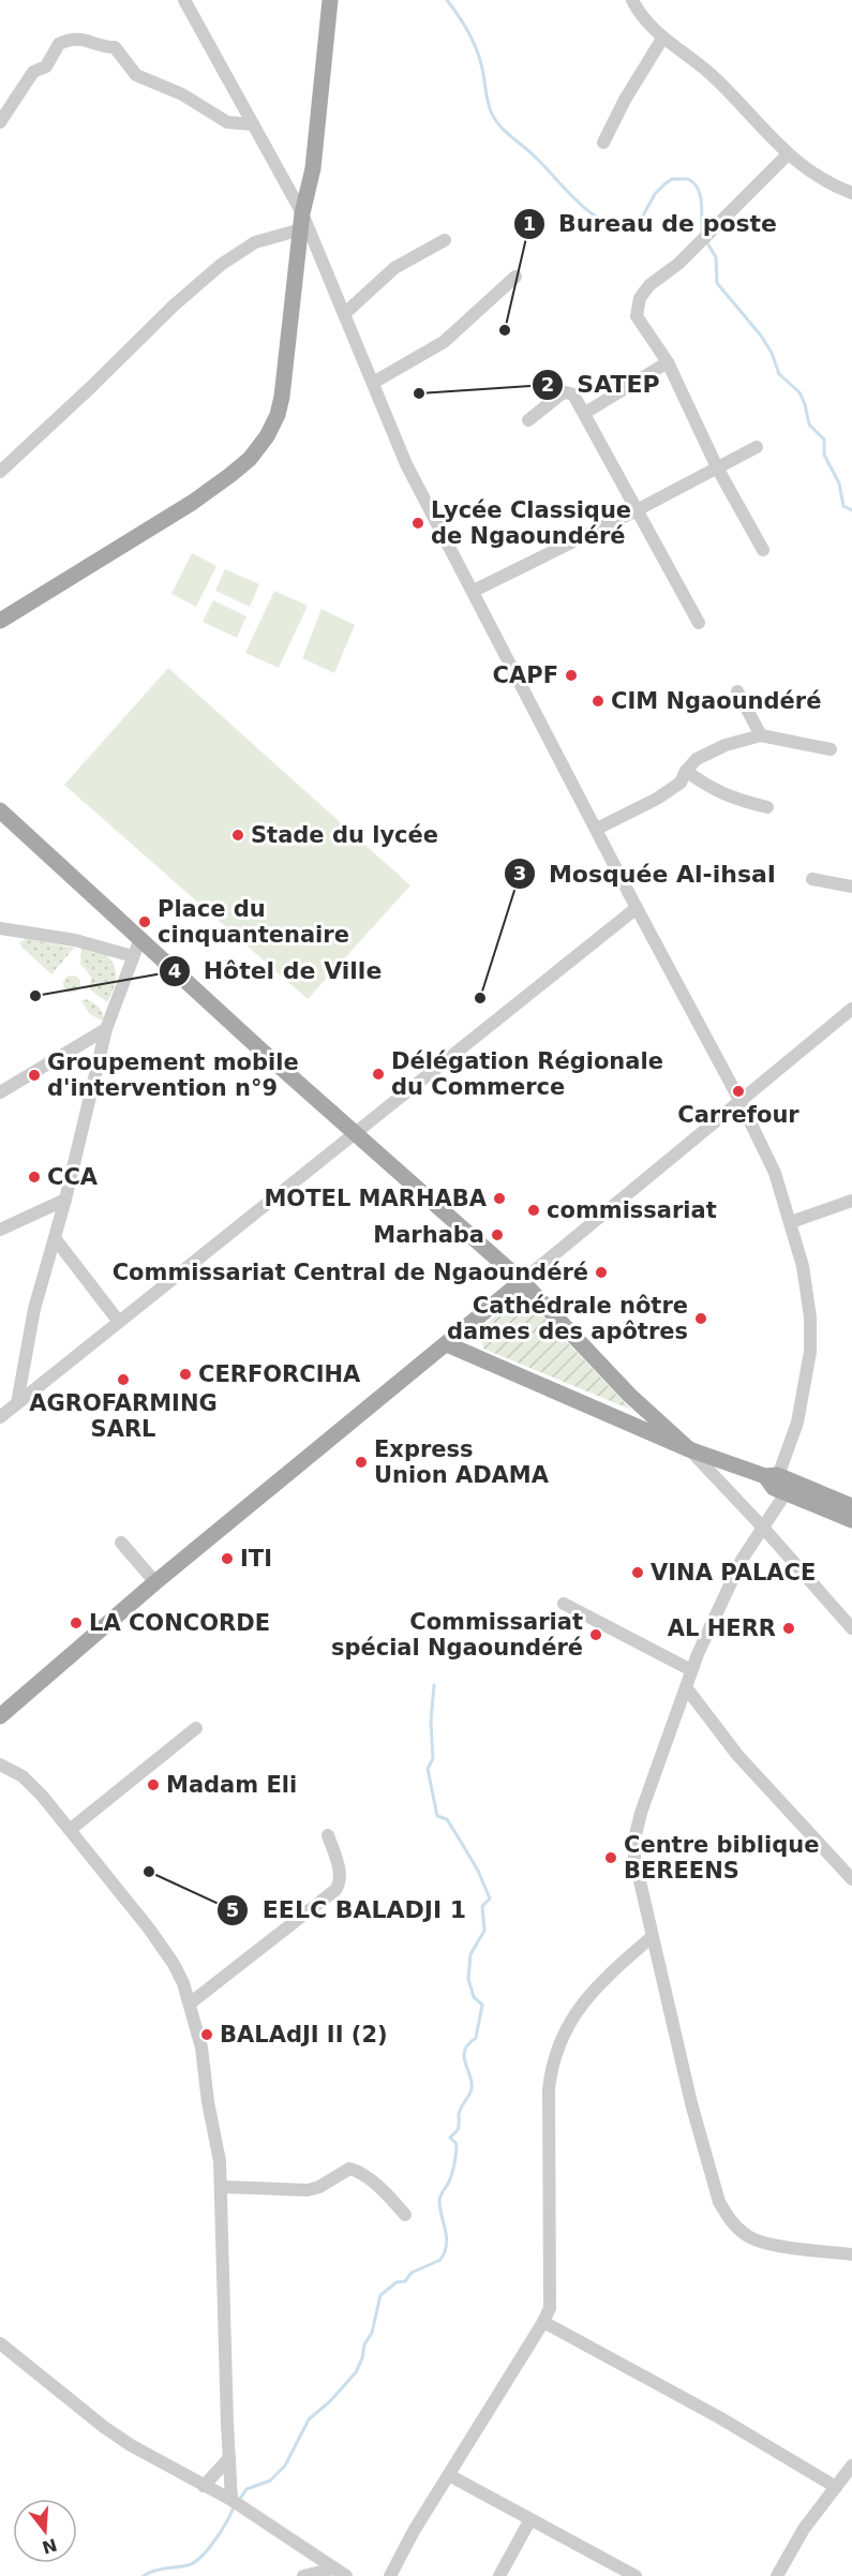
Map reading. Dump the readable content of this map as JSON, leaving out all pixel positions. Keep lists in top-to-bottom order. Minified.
{"places":["Bureau de poste","SATEP","Lycée Classique de Ngaoundéré","CAPF","CIM Ngaoundéré","Stade du lycée","Place du cinquantenaire","Hôtel de Ville","Mosquée Al-ihsaI","Délégation Régionale du Commerce","Groupement mobile d'intervention n°9","Carrefour","CCA","MOTEL MARHABA","commissariat","Marhaba","Commissariat Central de Ngaoundéré","Cathédrale nôtre dames des apôtres","CERFORCIHA","AGROFARMING SARL","Express Union ADAMA","ITI","VINA PALACE","LA CONCORDE","AL HERR","Commissariat spécial Ngaoundéré","Madam Eli","Centre biblique BEREENS","EELC BALADJI 1","BALAdJI II (2)"],"north":"bottom"}
